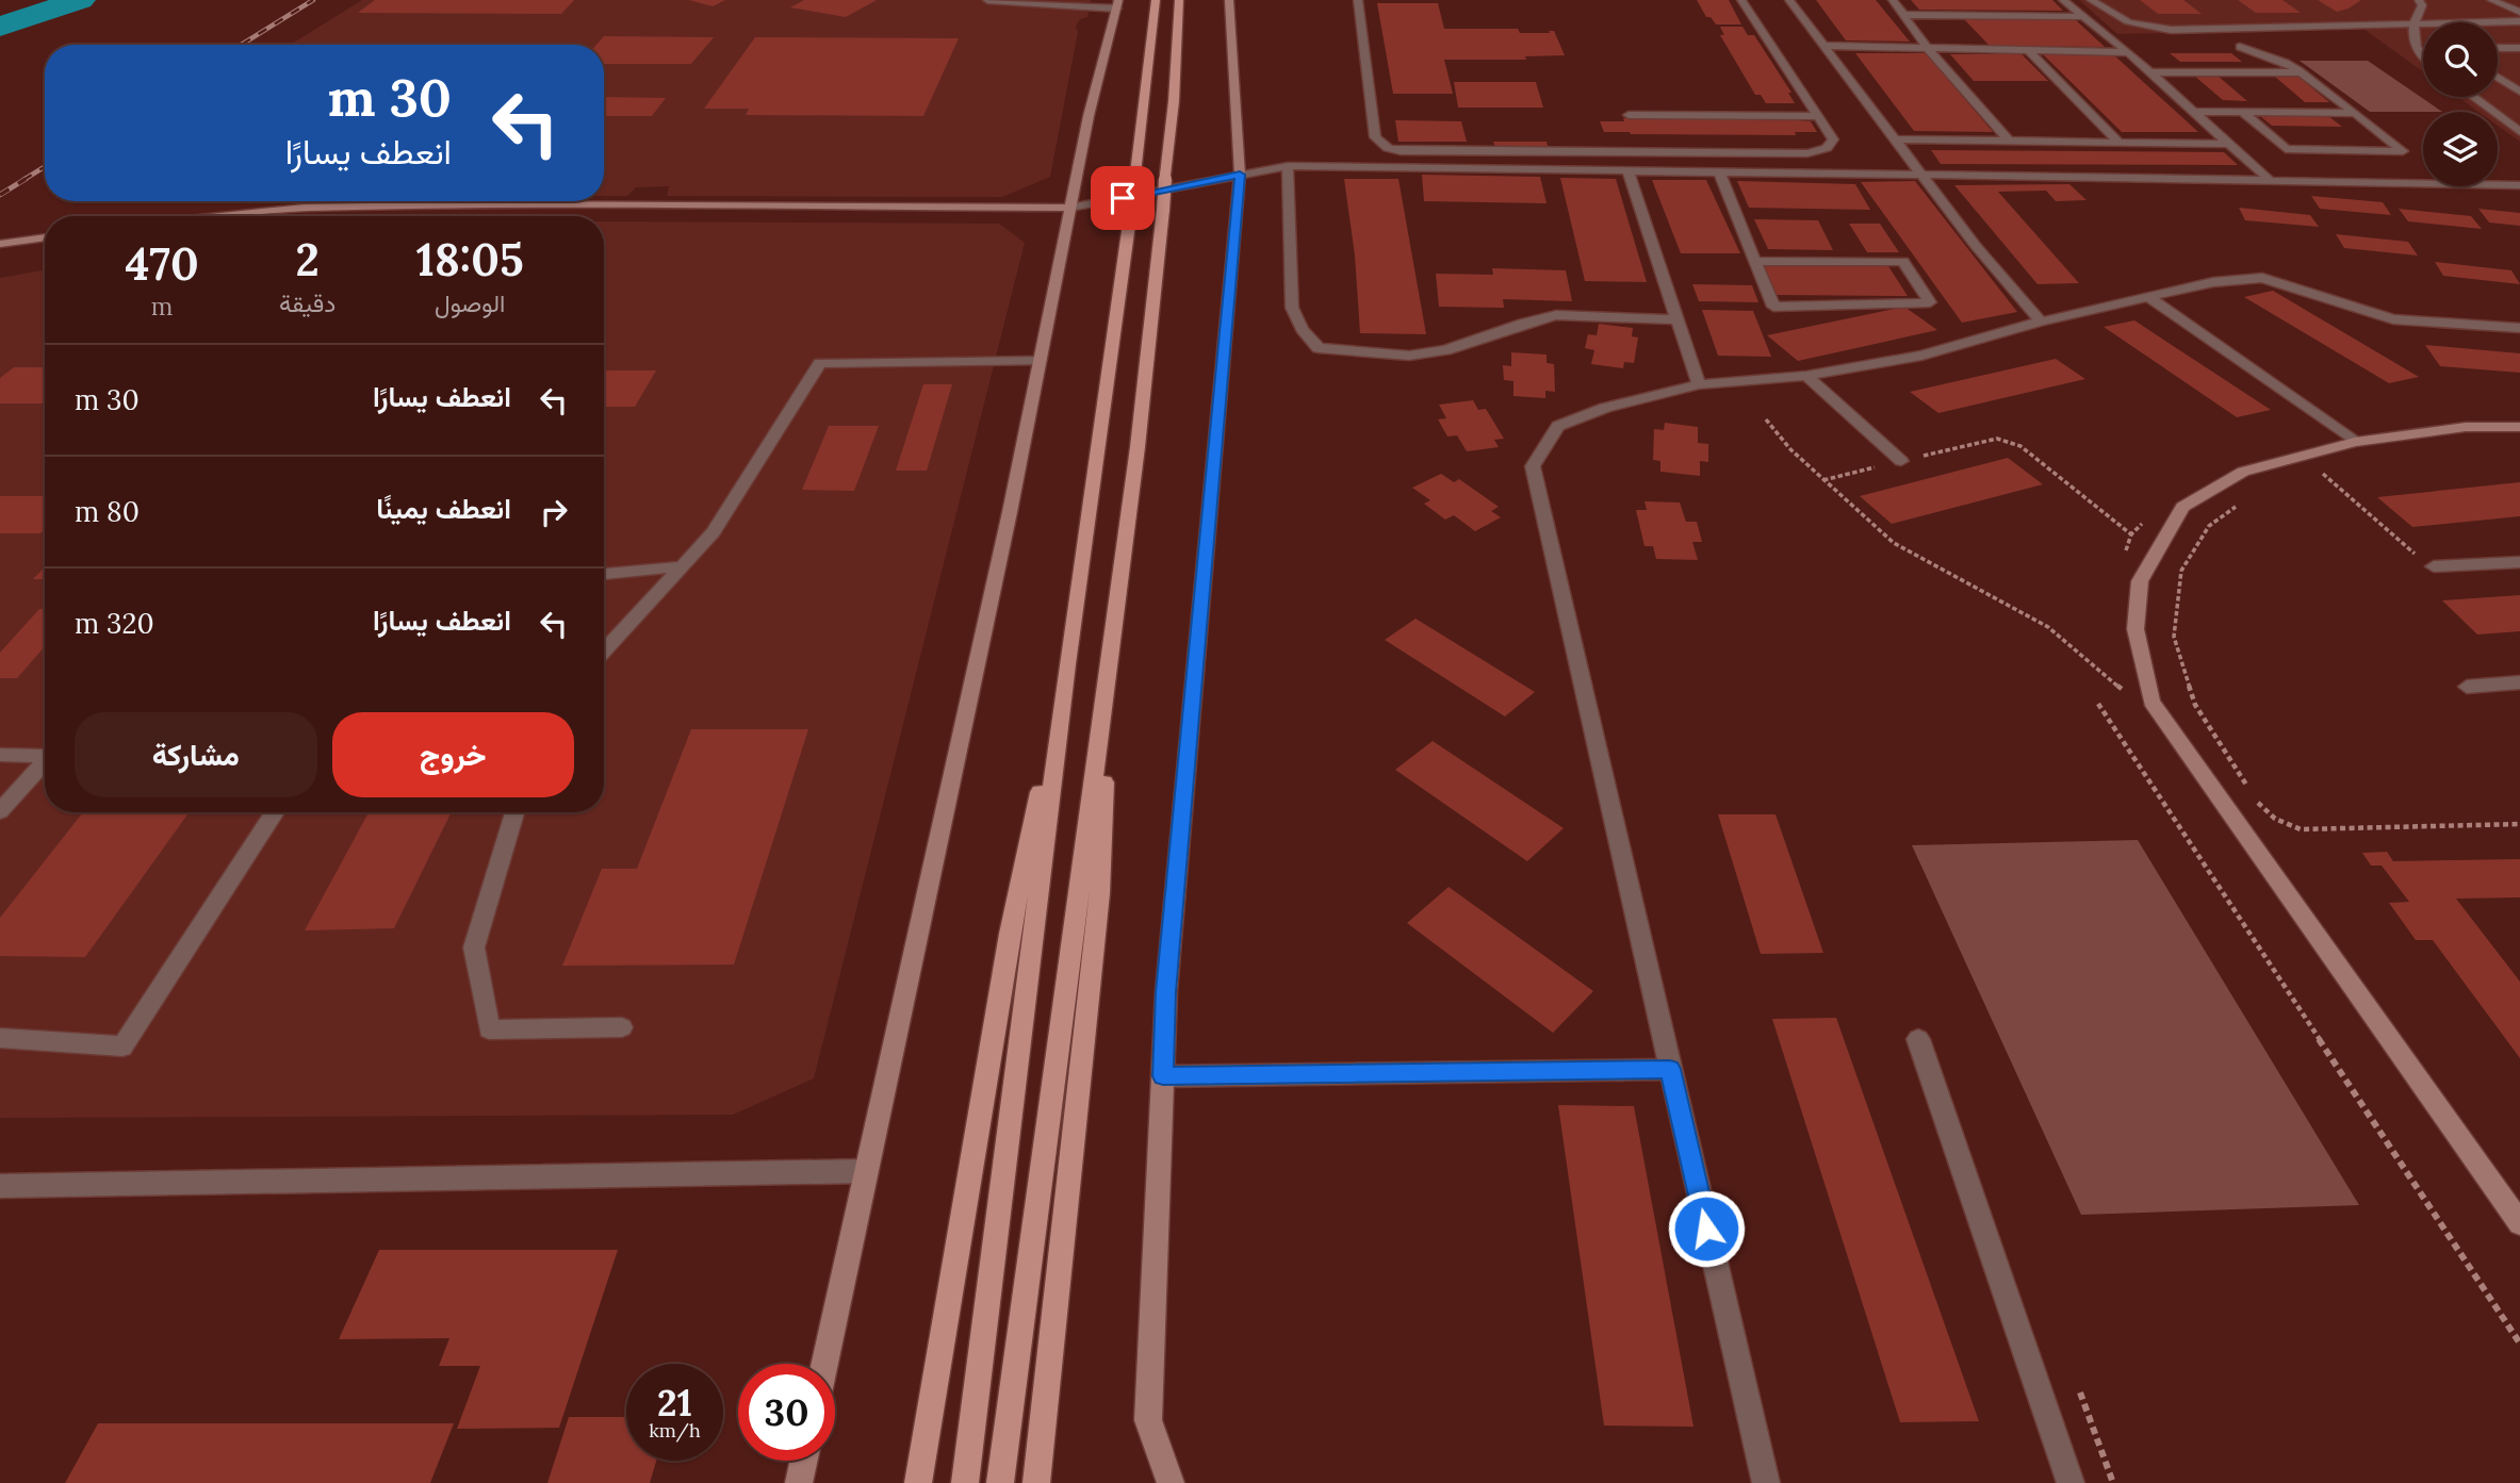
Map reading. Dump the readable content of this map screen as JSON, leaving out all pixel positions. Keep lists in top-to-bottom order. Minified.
{"page":{"turn":["30 m","انعطف يسارًا"],"eta":["18:05","الوصول","2","دقيقة","470","m"],"list":[{"name":"انعطف يسارًا","value":"30 m"},{"name":"انعطف يمينًا","value":"80 m"},{"name":"انعطف يسارًا","value":"320 m"}],"buttons":["خروج","مشاركة"],"speed":"21 km/h","limit":"30"}}
